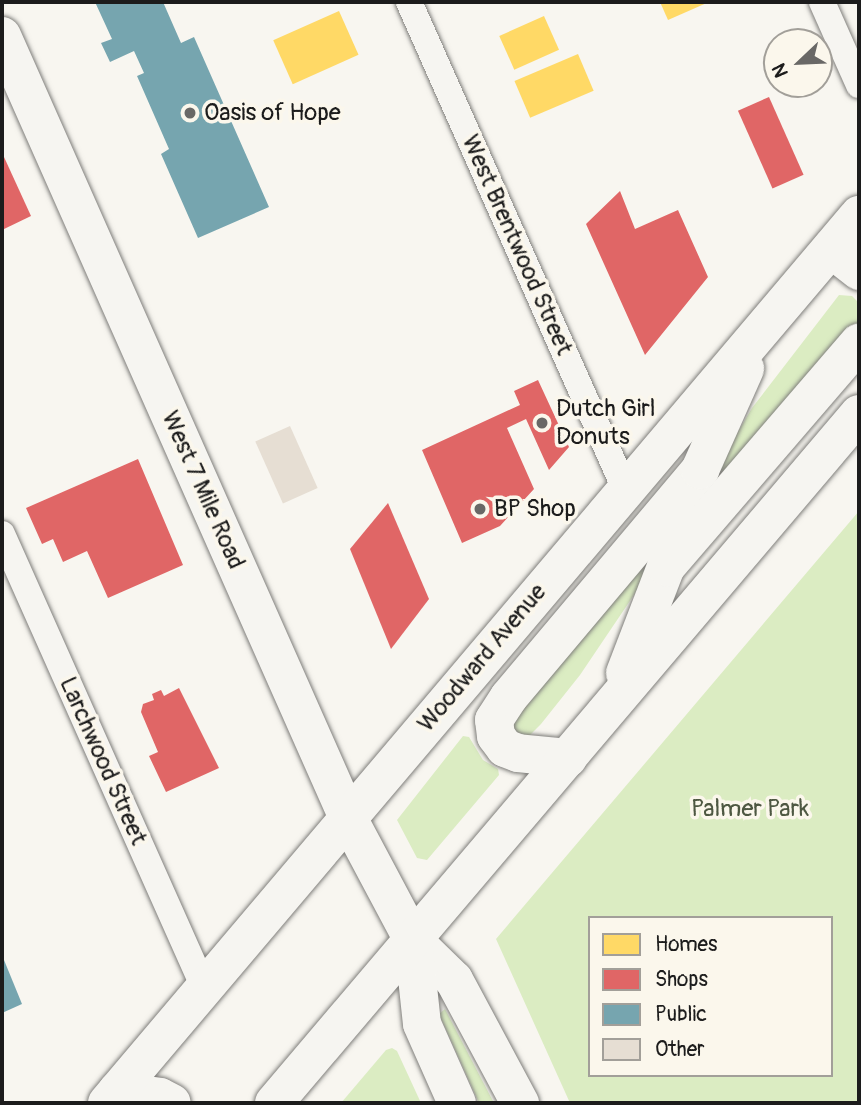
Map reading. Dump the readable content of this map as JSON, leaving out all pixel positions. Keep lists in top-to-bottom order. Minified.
{"streets":{"main road":["West 7 Mile Road","Woodward Avenue"],"street":["West Brentwood Street","Larchwood Street"]},"crossings":[["West Brentwood Street","Woodward Avenue"],["West 7 Mile Road","Woodward Avenue"],["Woodward Avenue","Larchwood Street"]],"parks":["Palmer Park"],"places":["Oasis of Hope","Dutch Girl Donuts","BP Shop"],"legend":["Homes","Shops","Public","Other"],"north":"bottom left"}
